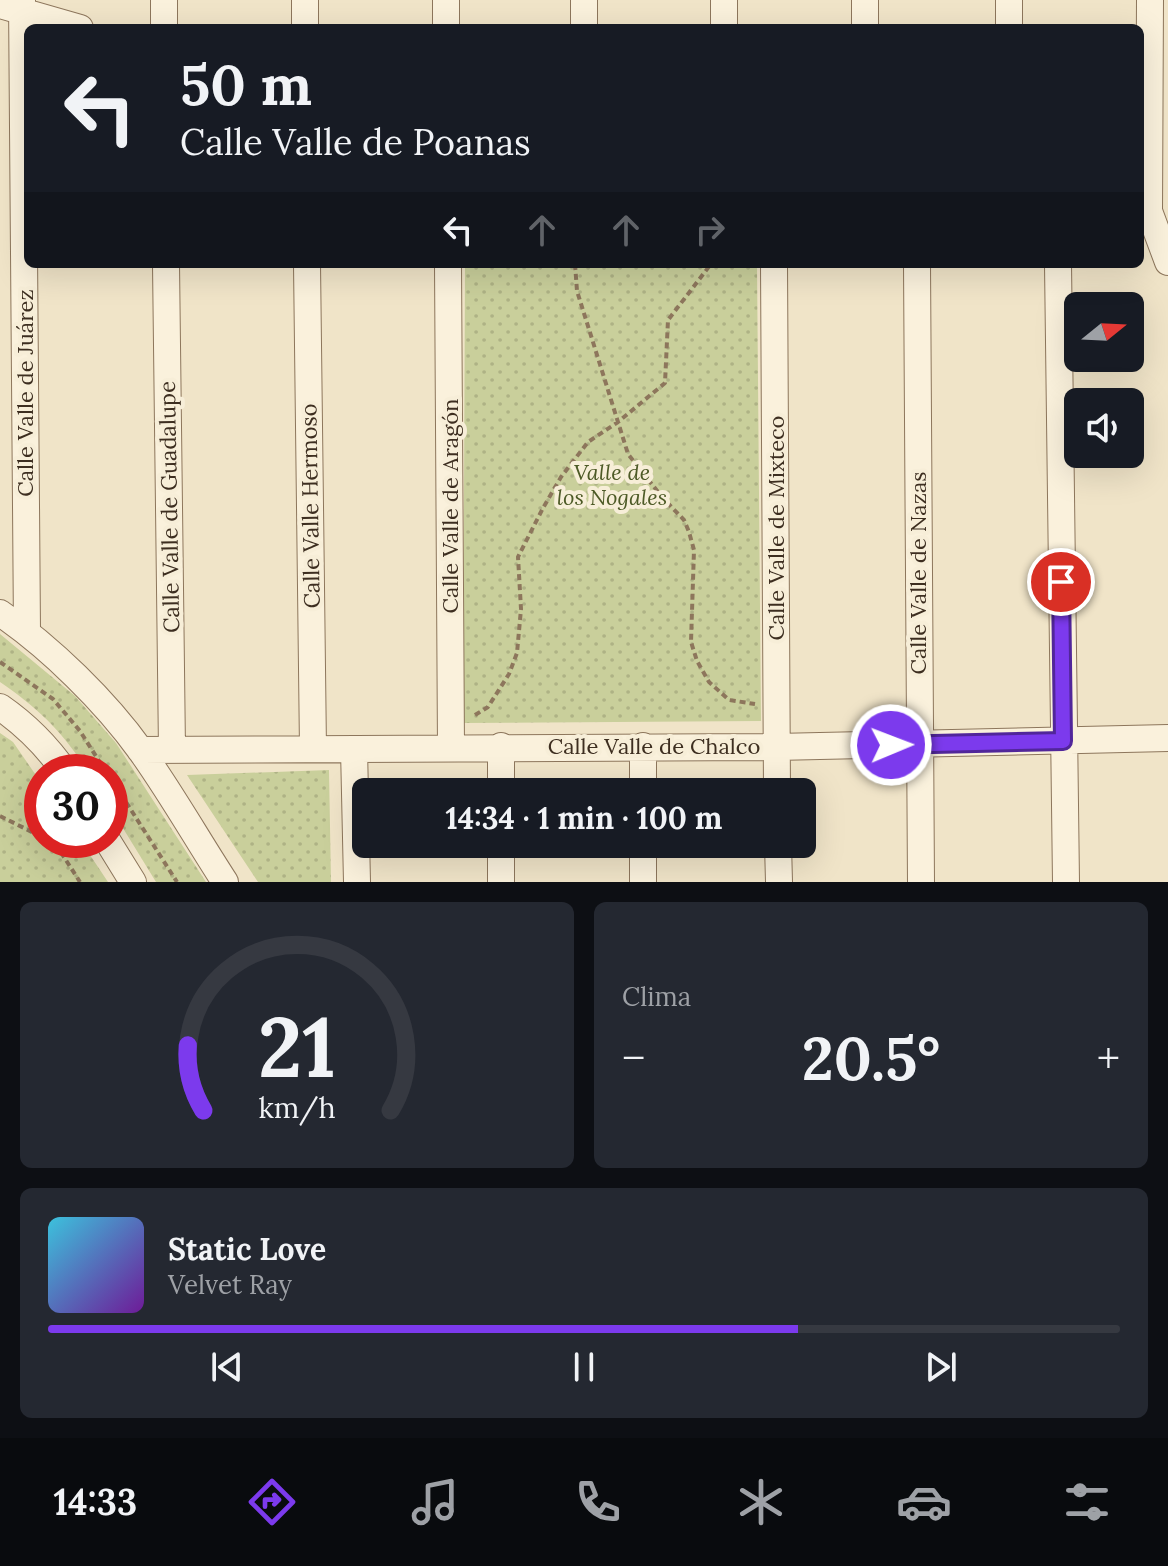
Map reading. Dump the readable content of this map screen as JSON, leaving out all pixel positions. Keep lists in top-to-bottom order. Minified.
{"streets":{"street":["Calle Valle de Juárez","Calle Valle Hermoso","Calle Valle de Aragón","Calle Valle de Guadalupe","Calle Valle de Mixteco","Calle Valle de Nazas","Calle Valle de Chalco"]},"crossings":[["Calle Valle Hermoso","Calle Valle de Chalco"],["Calle Valle de Aragón","Calle Valle de Chalco"],["Calle Valle de Guadalupe","Calle Valle de Chalco"],["Calle Valle de Mixteco","Calle Valle de Chalco"],["Calle Valle de Nazas","Calle Valle de Chalco"]],"parks":["Valle de los Nogales"],"north":"right","page":{"turn":["50 m","Calle Valle de Poanas"],"limit":"30","trip":"14:34 · 1 min · 100 m","tile":"Clima","heat":["−","20.5°","+"],"song":["Static Love","Velvet Ray"],"tabs":"14:33","gauge":["21","km/h"]}}
